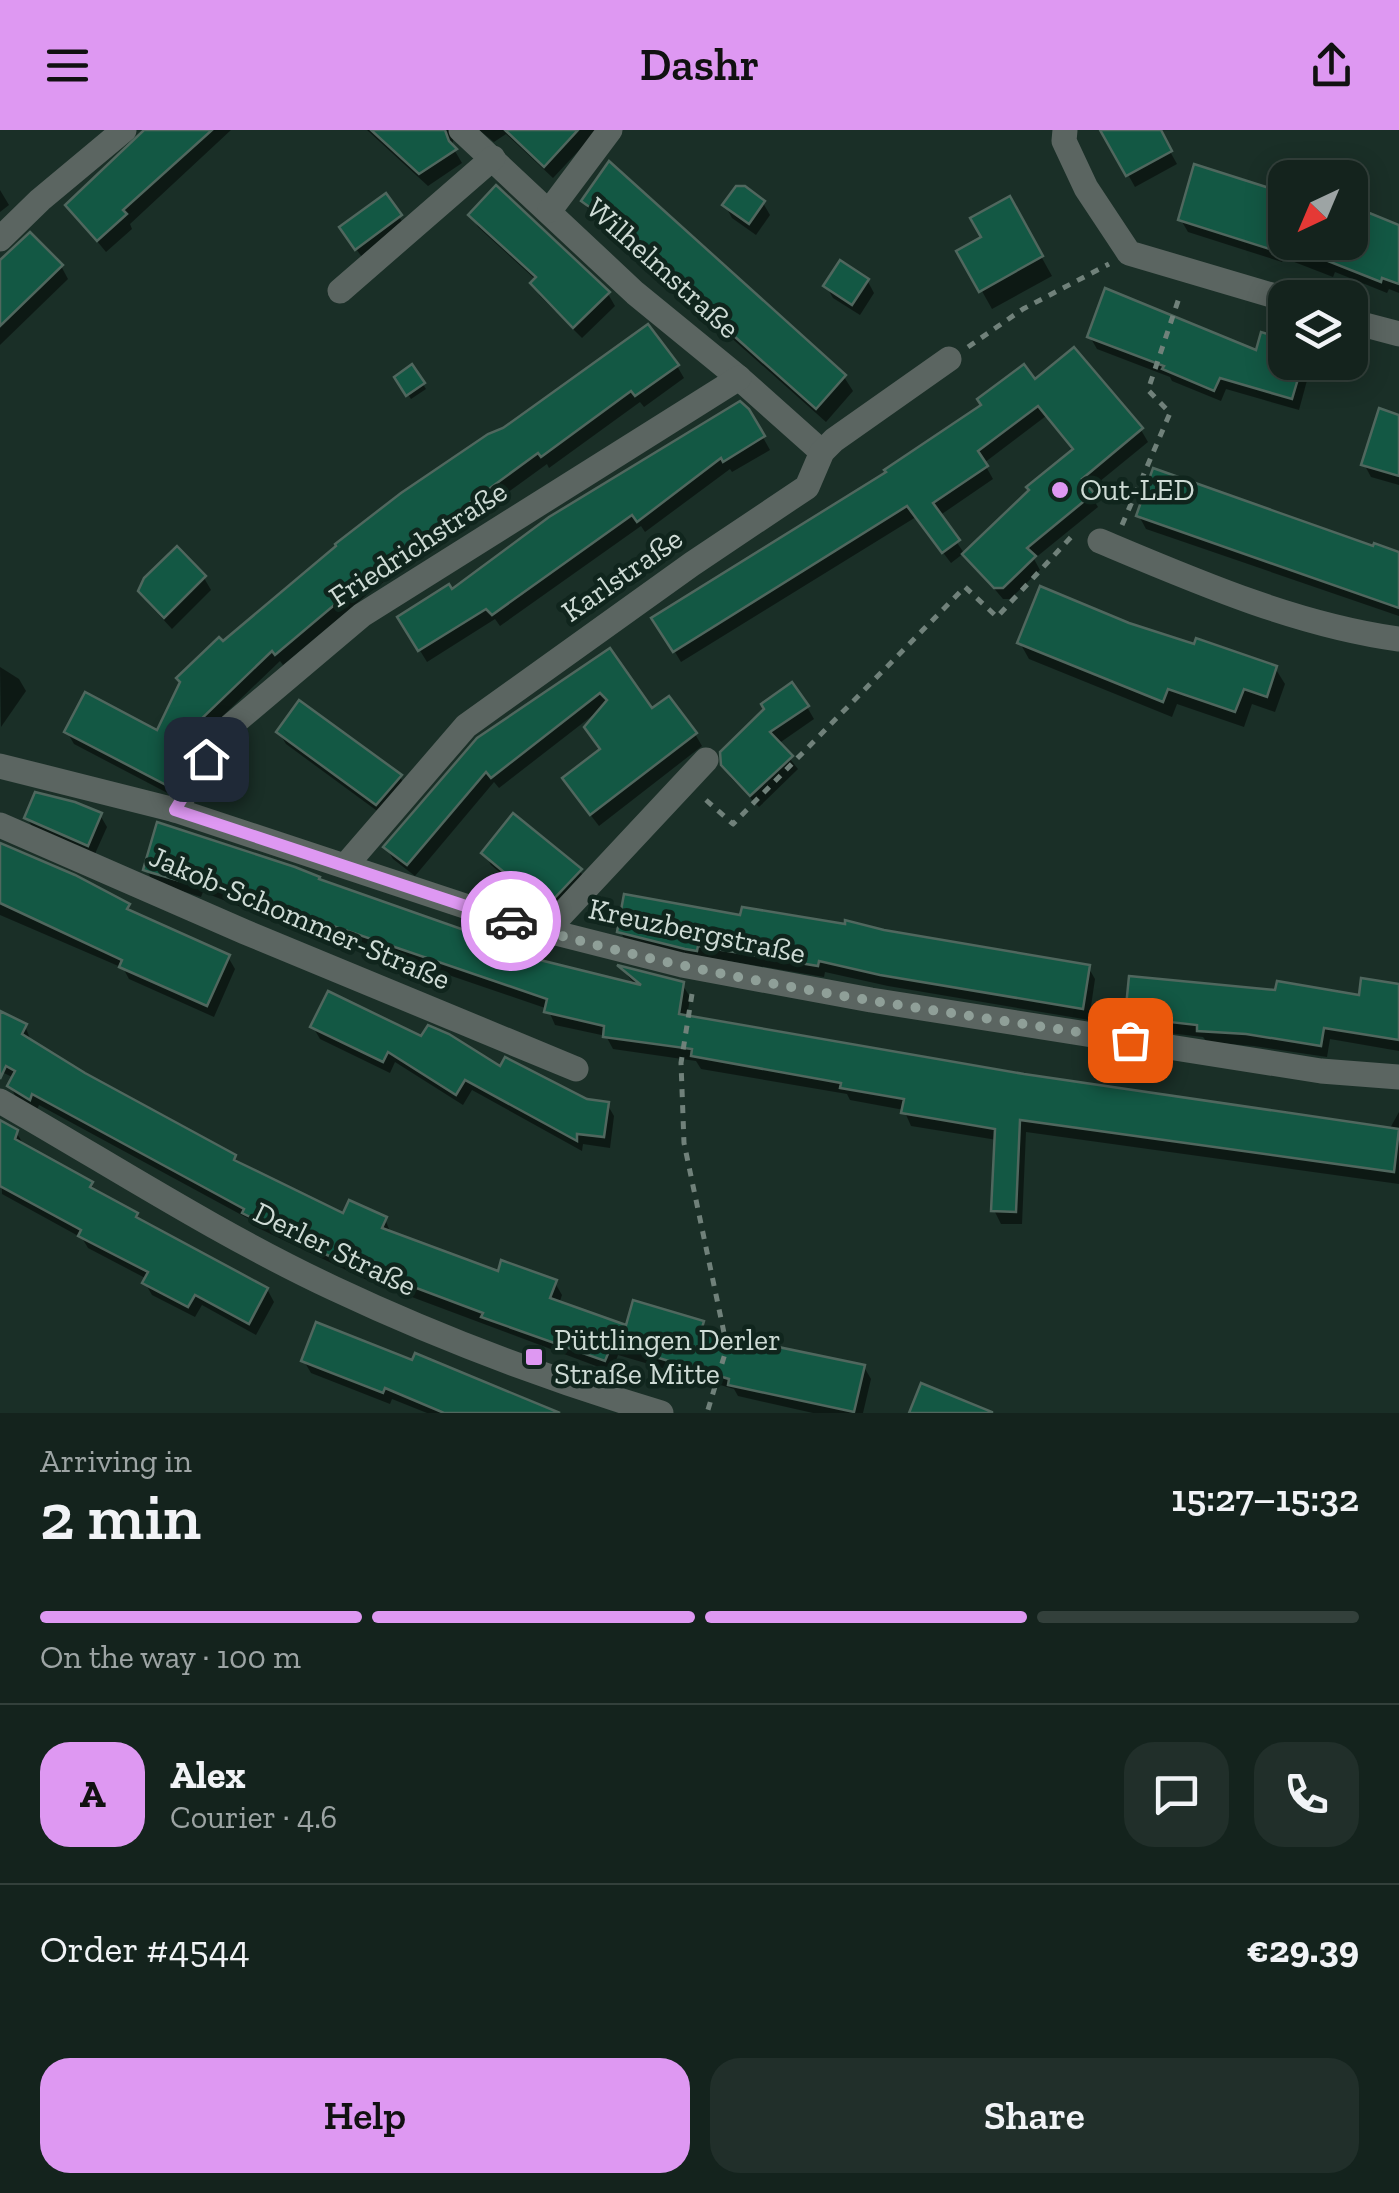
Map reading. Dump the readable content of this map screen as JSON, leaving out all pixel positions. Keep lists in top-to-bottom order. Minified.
{"streets":{"street":["Wilhelmstraße","Friedrichstraße","Karlstraße","Jakob-Schommer-Straße","Kreuzbergstraße","Derler Straße"]},"crossings":[["Wilhelmstraße","Friedrichstraße"],["Wilhelmstraße","Karlstraße"],["Friedrichstraße","Kreuzbergstraße"],["Karlstraße","Kreuzbergstraße"]],"places":{"other":["Out-LED"],"transit":["Püttlingen Derler Straße Mitte"]},"north":"bottom left","page":{"header":"Dashr","heading":["2 min","Arriving in","15:27–15:32"],"panel":["Alex","Courier · 4.6","Order #4544","€29.39"],"bar":"On the way · 100 m","round":"A","buttons":["Help","Share"]}}
